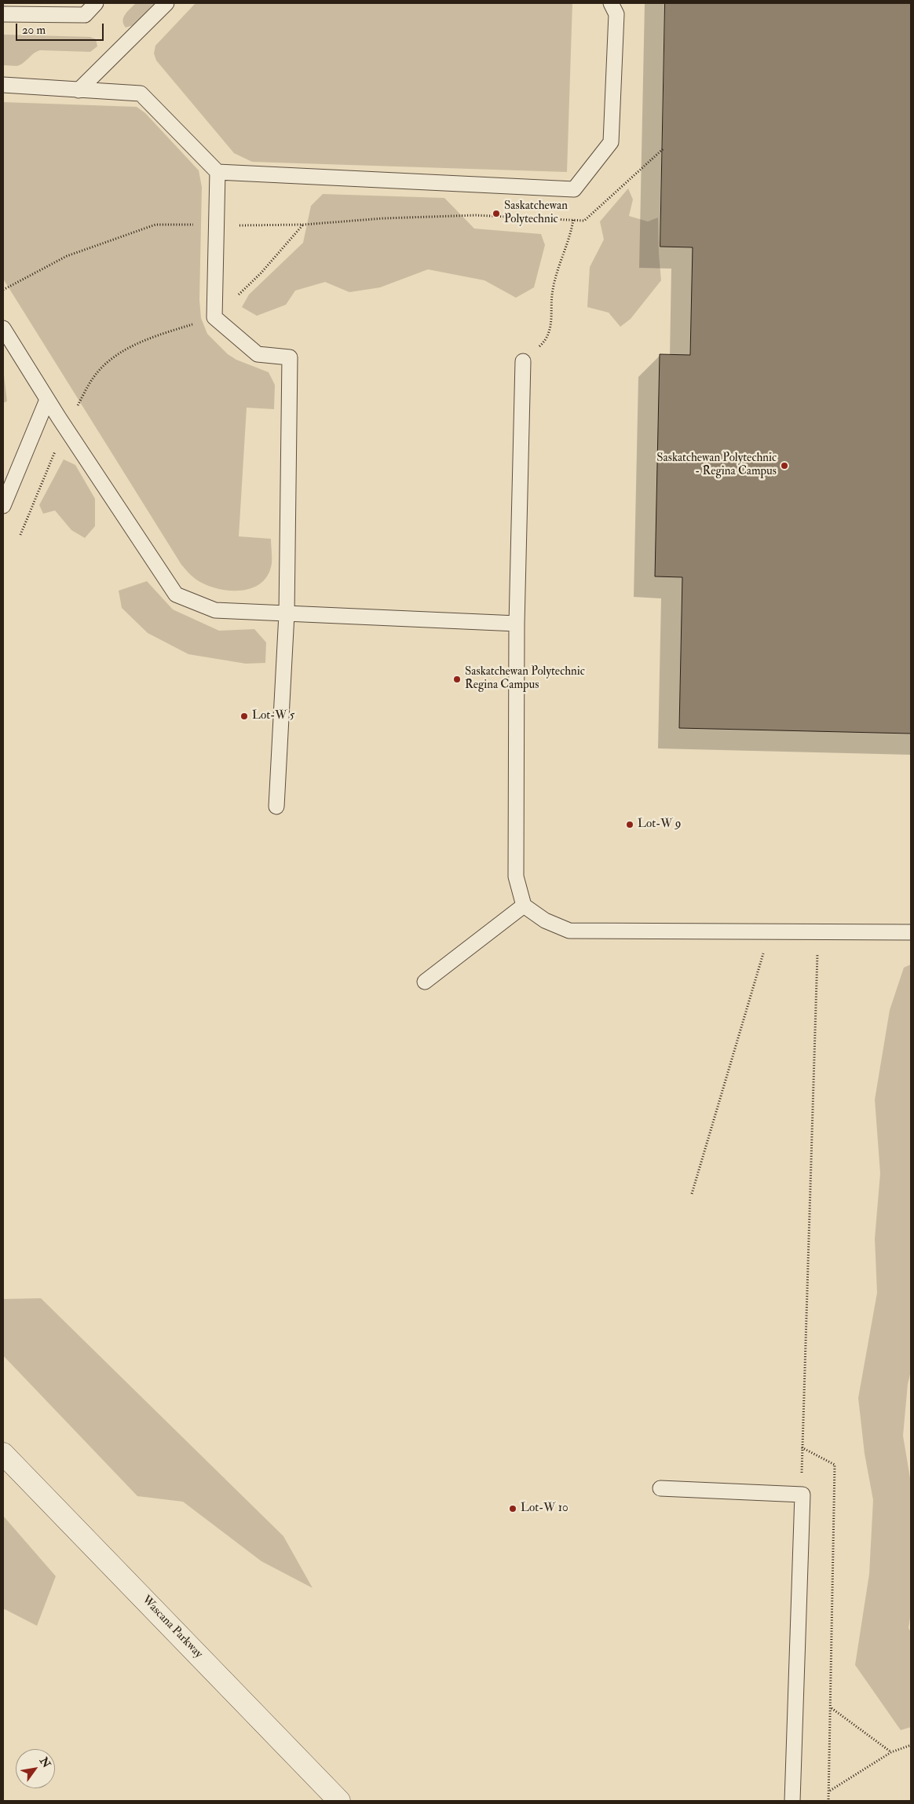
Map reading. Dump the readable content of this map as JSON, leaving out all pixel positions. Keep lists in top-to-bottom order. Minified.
{"streets":{"street":["Wascana Parkway"]},"places":["Saskatchewan Polytechnic","Saskatchewan Polytechnic - Regina Campus","Saskatchewan Polytechnic Regina Campus","Lot-W 5","Lot-W 9","Lot-W 10"],"scale_bar":"20 m","north":"top right"}
